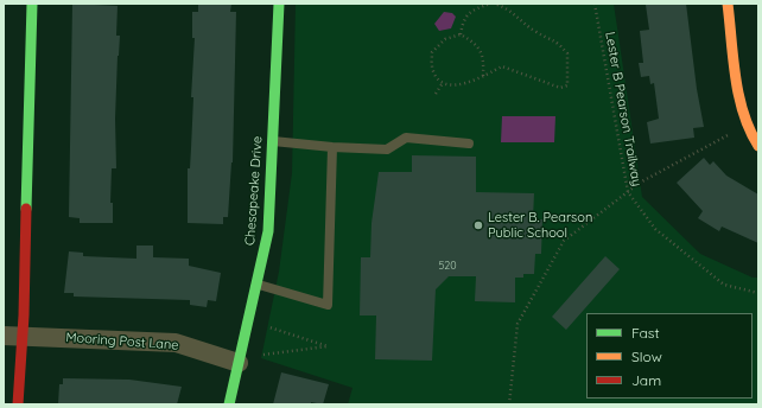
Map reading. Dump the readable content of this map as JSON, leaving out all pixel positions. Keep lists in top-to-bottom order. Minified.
{"streets":{"street":["Chesapeake Drive","Mooring Post Lane"],"path":["Lester B Pearson Trailway"]},"crossings":[["Chesapeake Drive","Mooring Post Lane"]],"places":["Lester B. Pearson Public School"],"house_numbers":["520"],"legend":["Fast","Slow","Jam"]}
